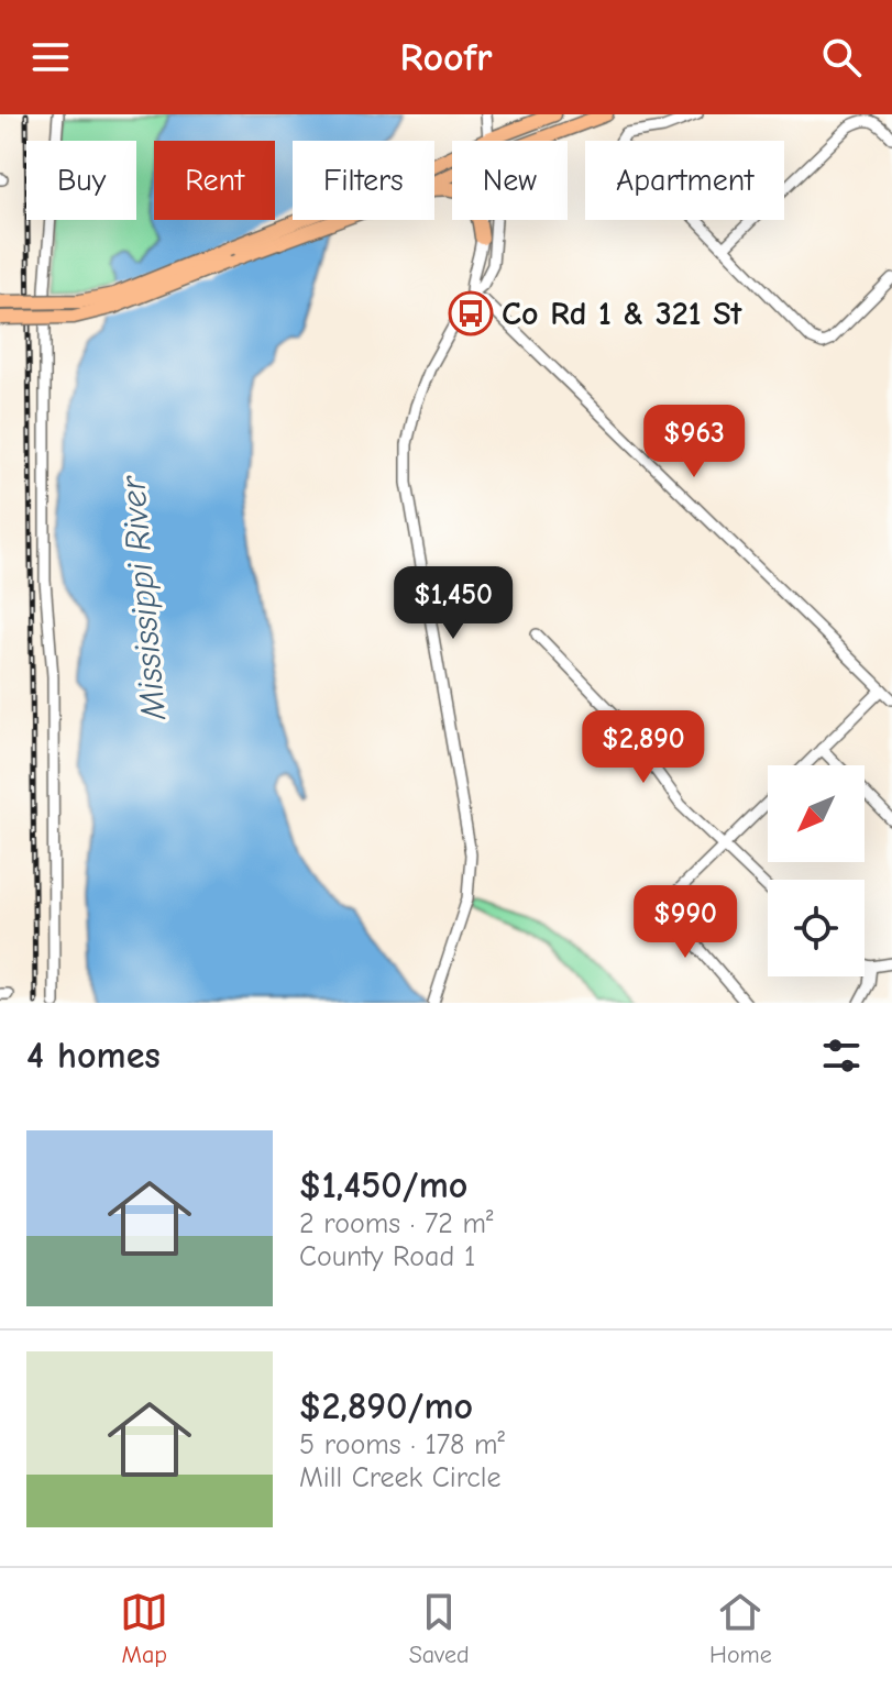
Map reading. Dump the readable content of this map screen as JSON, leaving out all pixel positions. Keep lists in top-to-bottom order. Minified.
{"water":["Mississippi River"],"places":{"bus stop":["Co Rd 1 & 321 St"]},"north":"bottom left","page":{"header":"Roofr","chip":["Buy","Rent","Filters","New","Apartment"],"price":["$963","$1,450","$2,890","$990"],"heading":"4 homes","list":[{"name":"$1,450/mo","note":"2 rooms · 72 m² · County Road 1"},{"name":"$2,890/mo","note":"5 rooms · 178 m² · Mill Creek Circle"}],"tabs":["Map","Saved","Home"]}}
